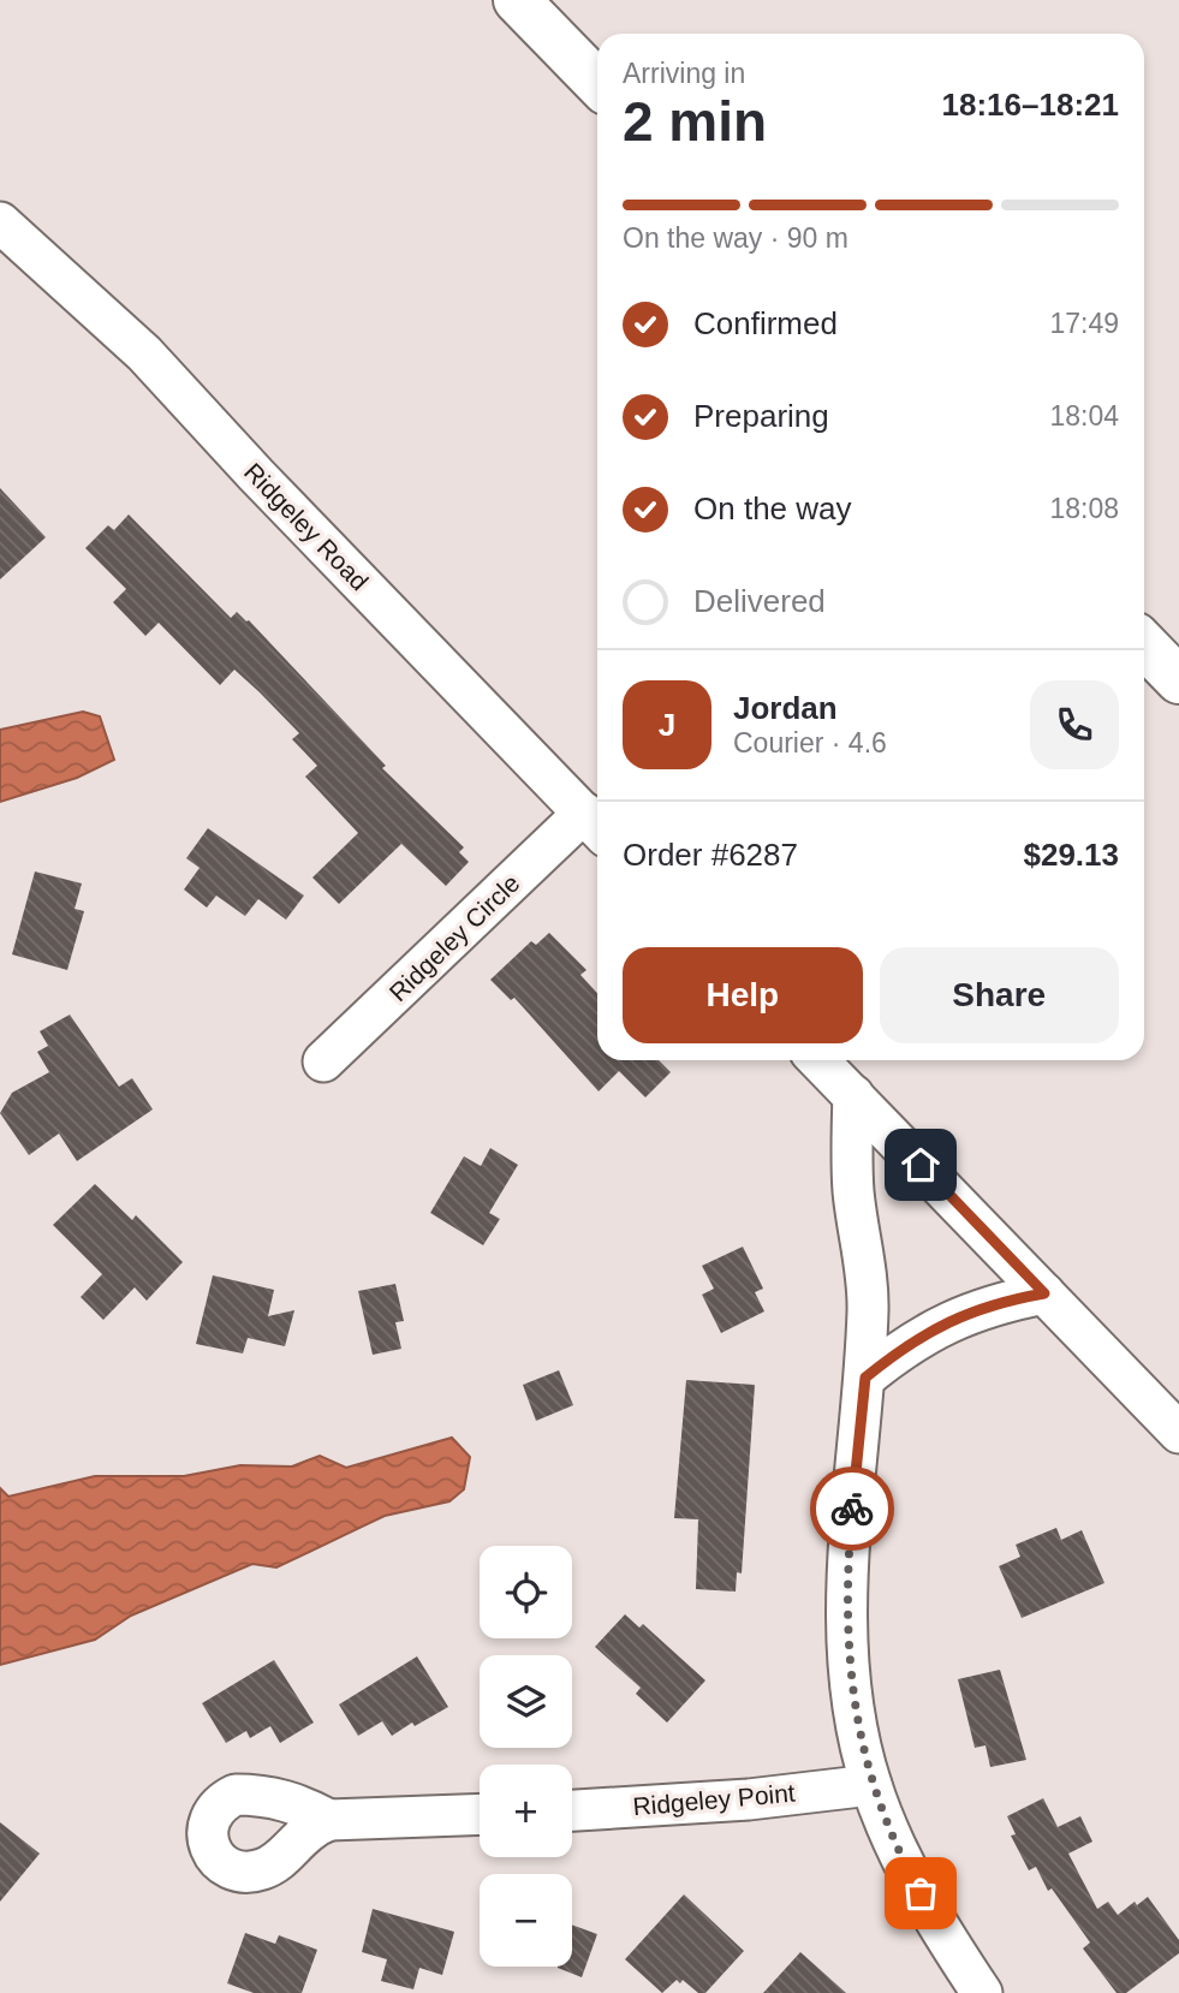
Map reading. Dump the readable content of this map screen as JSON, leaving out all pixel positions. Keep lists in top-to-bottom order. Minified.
{"streets":{"street":["Ridgeley Road","Ridgeley Circle","Ridgeley Point"]},"crossings":[["Ridgeley Road","Ridgeley Circle"]],"page":{"heading":["2 min","Arriving in","18:16–18:21"],"panel":["Jordan","Courier · 4.6","Order #6287","$29.13"],"bar":"On the way · 90 m","list":[["Confirmed","17:49"],["Preparing","18:04"],["On the way","18:08"],"Delivered"],"round":"J","buttons":["Help","Share"],"map_buttons":["+","−"]}}
